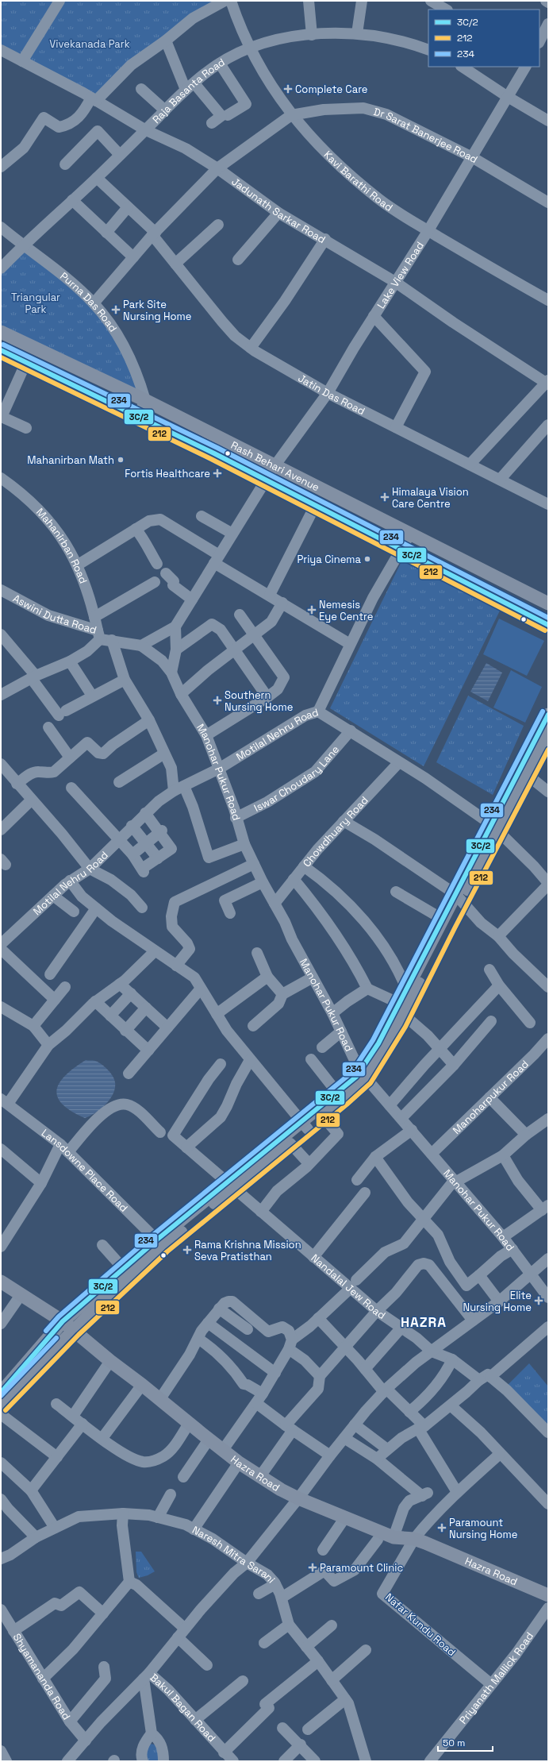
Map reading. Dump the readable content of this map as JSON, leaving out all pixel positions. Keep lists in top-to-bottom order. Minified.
{"streets":{"main road":["Rash Behari Avenue","Hazra Road"],"street":["Raja Basanta Road","Dr Sarat Banerjee Road","Kavi Barathi Road","Jadunath Sarkar Road","Lake View Road","Purna Das Road","Jatin Das Road","Mahanirban Road","Aswini Dutta Road","Motilal Nehru Road","Manohar Pukur Road","Iswar Choudary Lane","Chowdhuary Road","Manoharpukur Road","Lansdowne Place Road","Nandalal Jew Road","Naresh Mitra Sarani","Nafar Kundu Road","Shyamananda Road","Priyanath Mallick Road","Bakul Bagan Road"]},"crossings":[["Raja Basanta Road","Kavi Barathi Road"],["Raja Basanta Road","Jadunath Sarkar Road"],["Raja Basanta Road","Purna Das Road"],["Raja Basanta Road","Jatin Das Road"],["Dr Sarat Banerjee Road","Kavi Barathi Road"],["Dr Sarat Banerjee Road","Lake View Road"],["Kavi Barathi Road","Lake View Road"],["Jadunath Sarkar Road","Lake View Road"],["Lake View Road","Jatin Das Road"],["Lake View Road","Rash Behari Avenue"],["Purna Das Road","Rash Behari Avenue"],["Mahanirban Road","Aswini Dutta Road"],["Aswini Dutta Road","Manohar Pukur Road"],["Motilal Nehru Road","Manohar Pukur Road"],["Motilal Nehru Road","Iswar Choudary Lane"],["Motilal Nehru Road","Chowdhuary Road"],["Manohar Pukur Road","Iswar Choudary Lane"],["Manohar Pukur Road","Chowdhuary Road"],["Manohar Pukur Road","Manoharpukur Road"],["Hazra Road","Nafar Kundu Road"],["Nafar Kundu Road","Priyanath Mallick Road"],["Shyamananda Road","Bakul Bagan Road"]],"districts":["HAZRA"],"parks":["Vivekanada Park","Triangular Park"],"places":{"health":["Complete Care","Park Site Nursing Home","Fortis Healthcare","Himalaya Vision Care Centre","Nemesis Eye Centre","Southern Nursing Home","Rama Krishna Mission Seva Pratisthan","Elite Nursing Home","Paramount Nursing Home","Paramount Clinic"],"other":["Mahanirban Math","Priya Cinema"]},"lines":["transit line 234","transit line 3C/2","transit line 212"],"legend":["3C/2","212","234"],"scale_bar":"50 m"}
